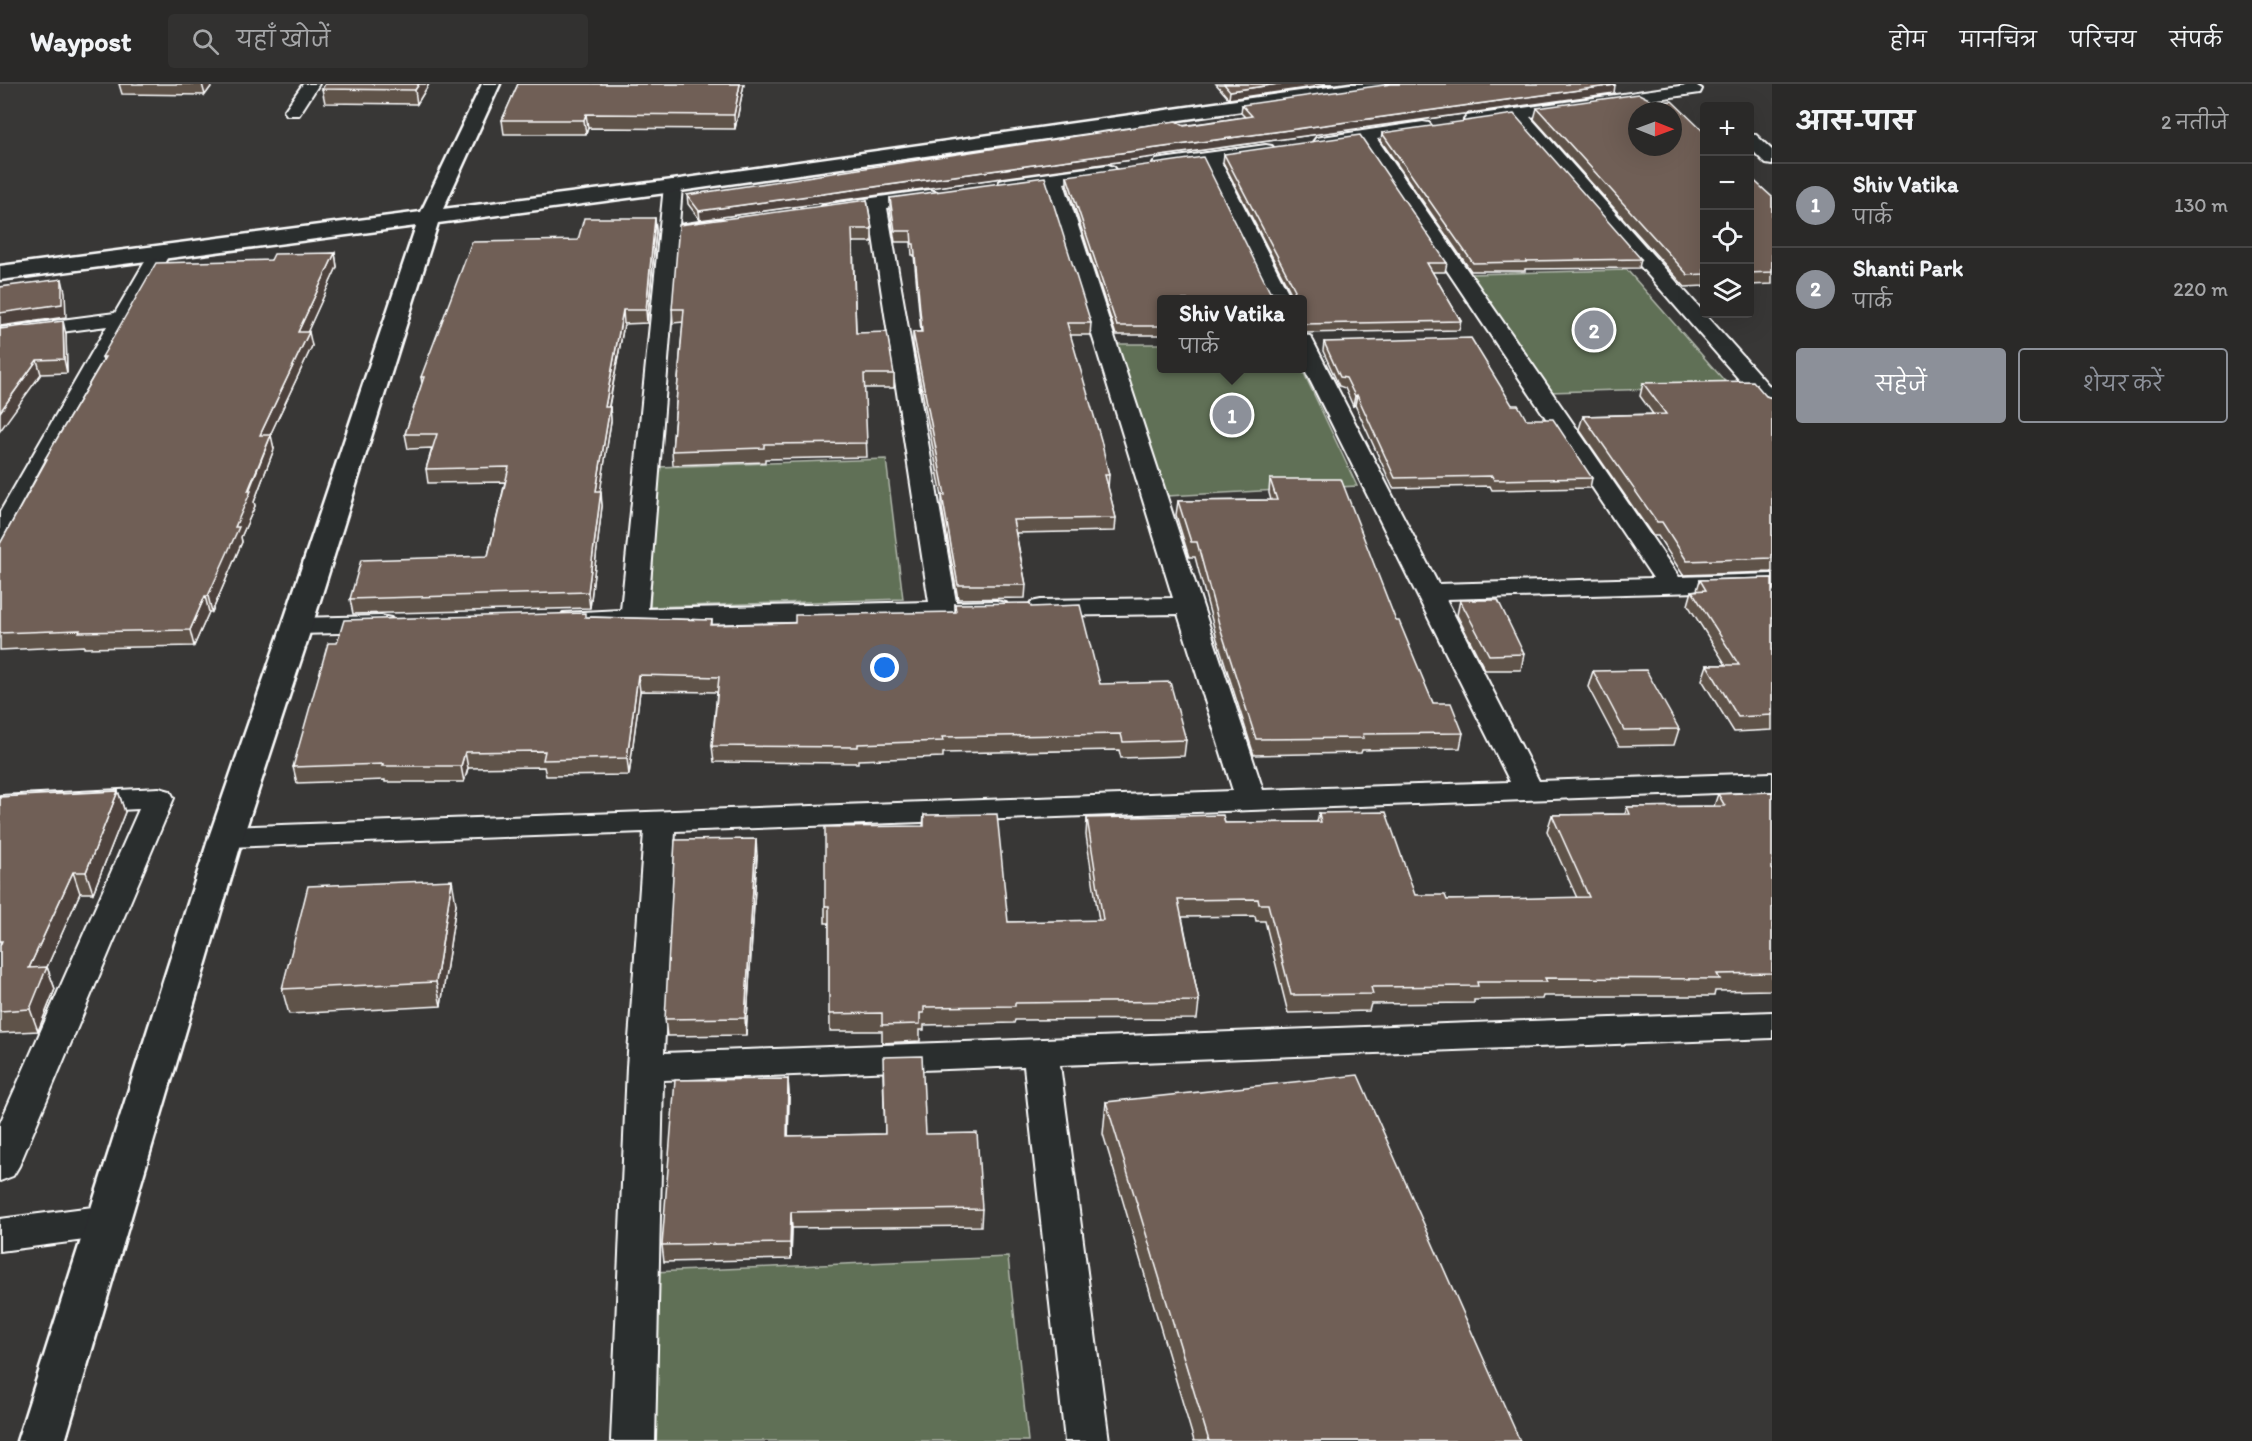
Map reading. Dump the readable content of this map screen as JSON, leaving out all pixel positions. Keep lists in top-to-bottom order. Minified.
{"north":"right","page":{"header":"Waypost","search":"यहाँ खोजें","nav":["होम","मानचित्र","परिचय","संपर्क"],"heading":["आस-पास","2 नतीजे"],"map_buttons":["+","−"],"list":[{"mark":"1","name":"Shiv Vatika","note":"पार्क","value":"130 m"},{"mark":"2","name":"Shanti Park","note":"पार्क","value":"220 m"}],"popup":["Shiv Vatika","पार्क"],"pins":["2","1"],"buttons":["सहेजें","शेयर करें"]}}
